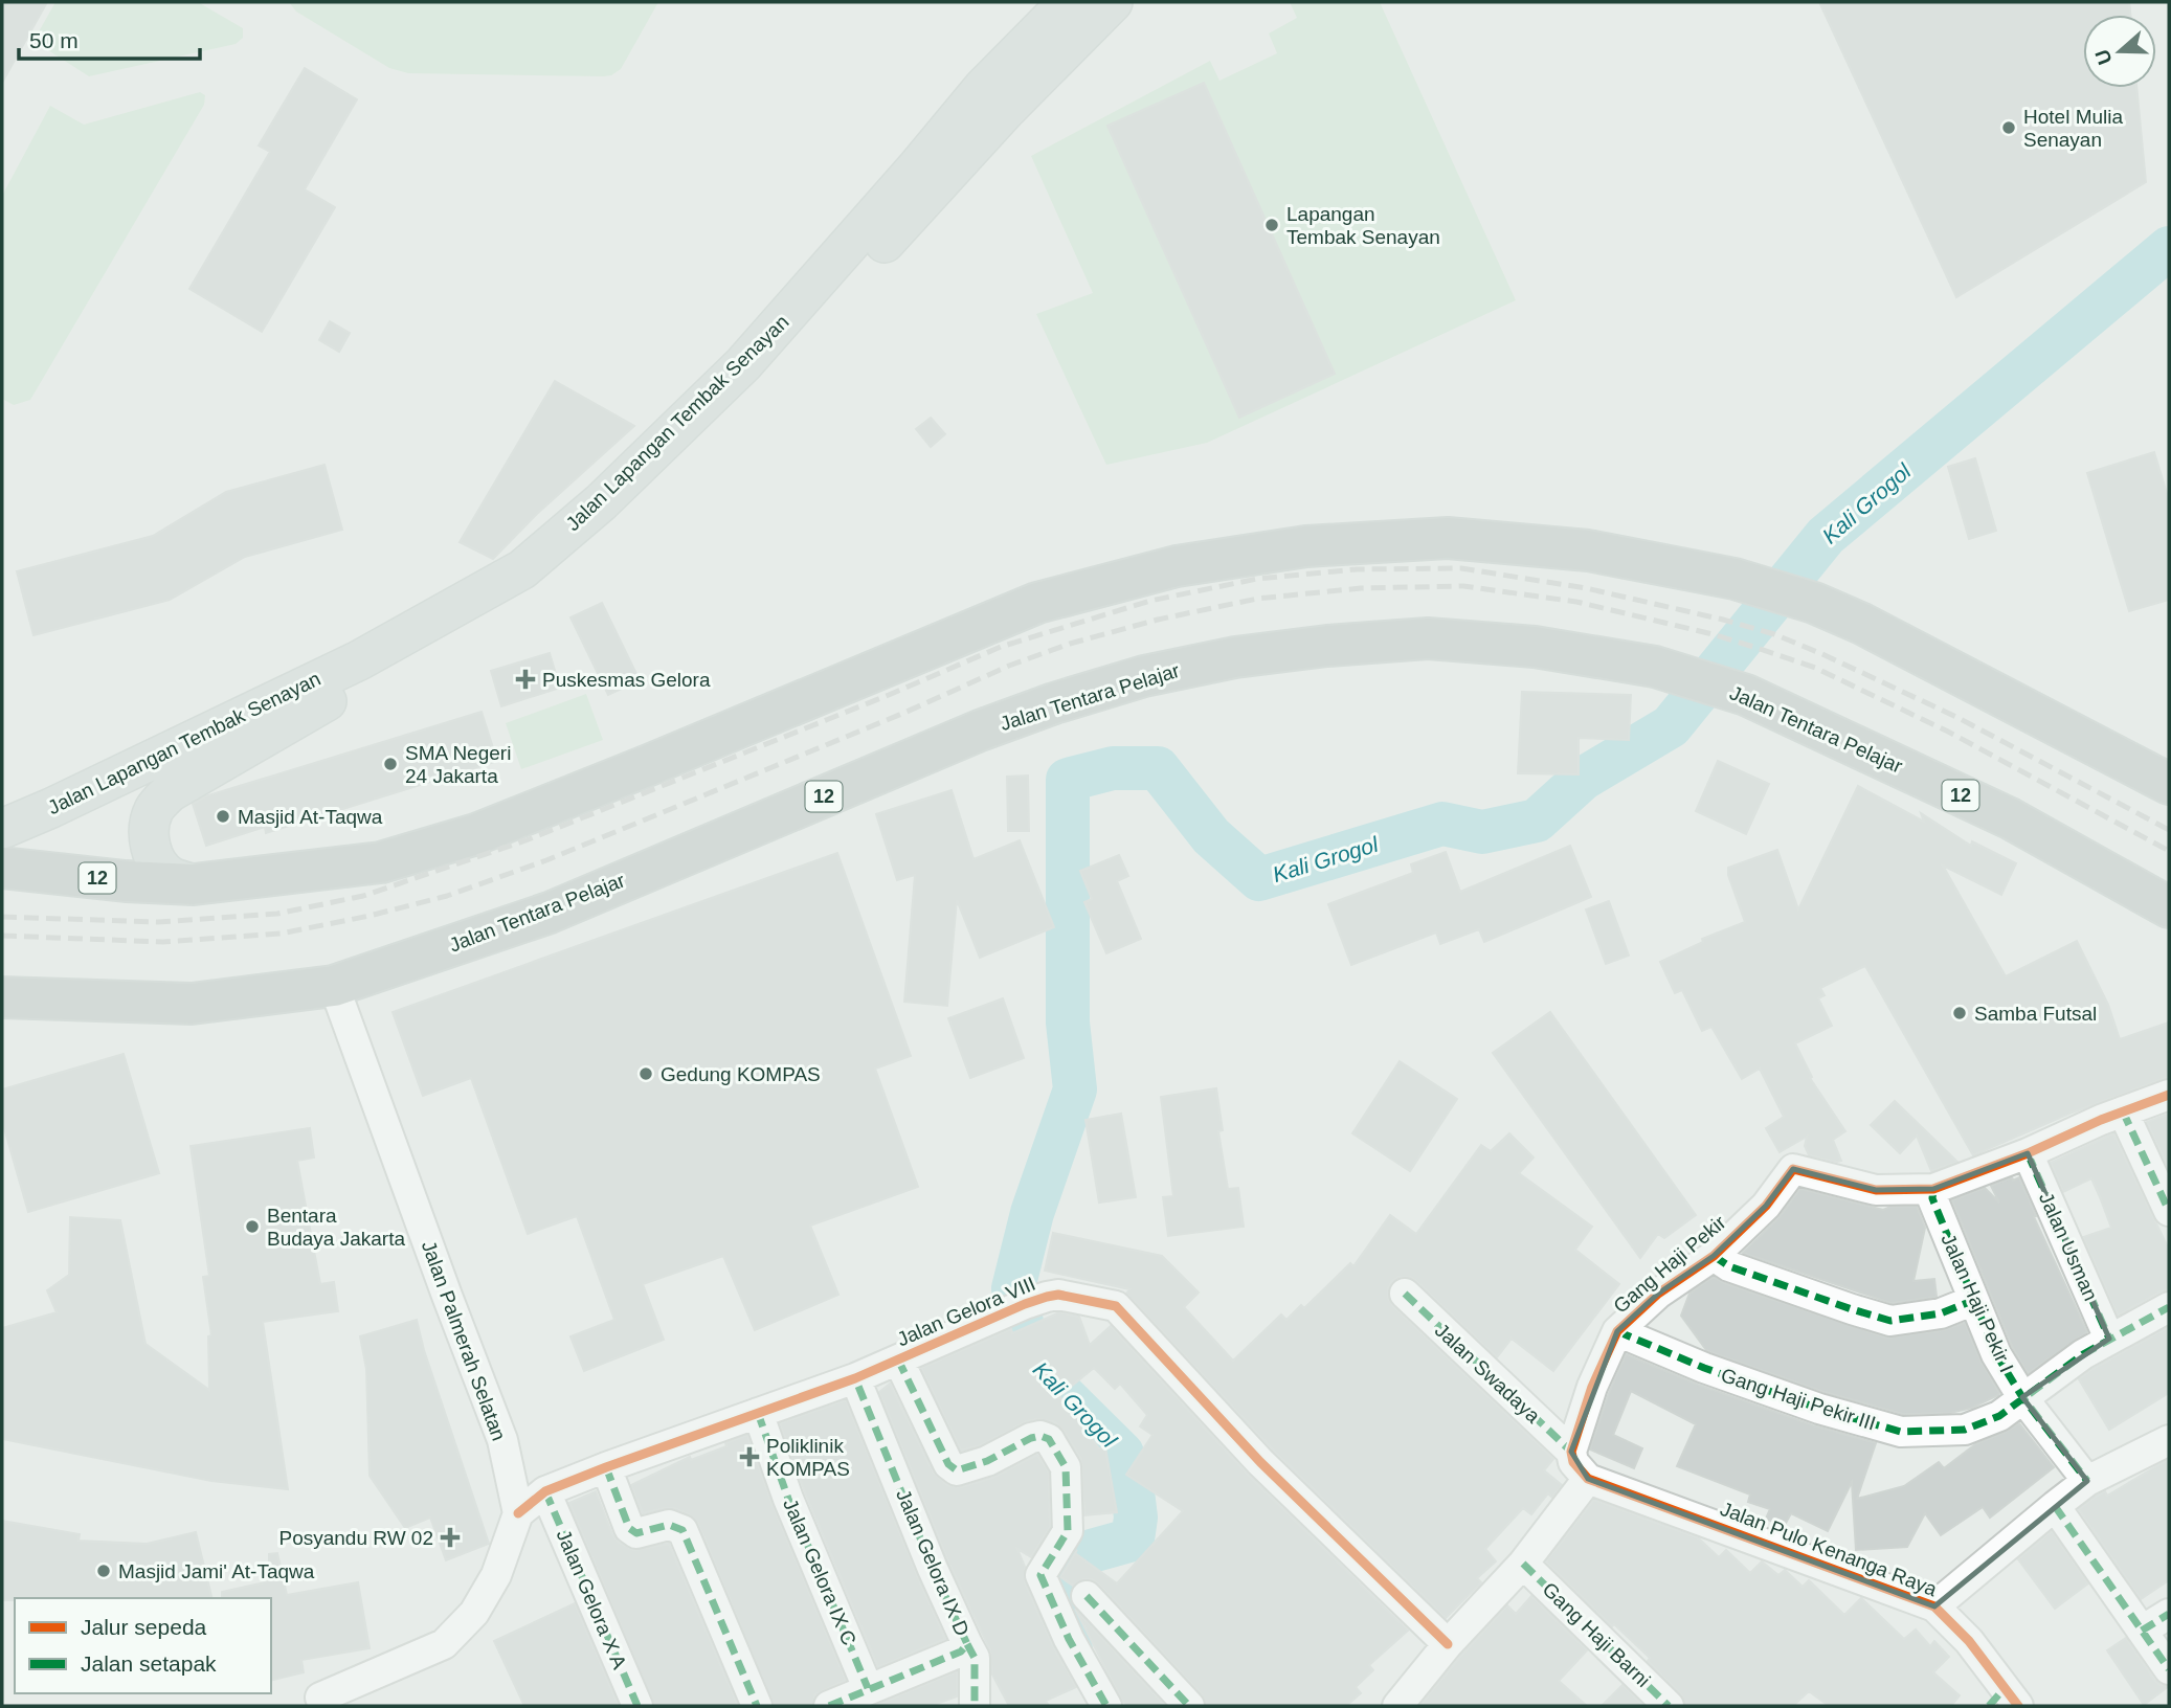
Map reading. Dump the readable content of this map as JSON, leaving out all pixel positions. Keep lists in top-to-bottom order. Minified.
{"streets":{"highway":["Jalan Tentara Pelajar","12"],"main road":["Jalan Lapangan Tembak Senayan"],"street":["Jalan Usman","Gang Haji Pekir","Jalan Haji Pekir I","Jalan Gelora VIII","Jalan Palmerah Selatan","Jalan Swadaya","Gang Haji Pekir III","Jalan Pulo Kenanga Raya","Jalan Gelora IX D","Jalan Gelora IX C","Jalan Gelora X A","Gang Haji Barni"]},"crossings":[["Jalan Lapangan Tembak Senayan","12"],["Jalan Tentara Pelajar","Jalan Palmerah Selatan"],["Jalan Usman","Gang Haji Pekir III"],["Gang Haji Pekir","Jalan Haji Pekir I"],["Gang Haji Pekir","Jalan Swadaya"],["Gang Haji Pekir","Gang Haji Pekir III"],["Jalan Haji Pekir I","Gang Haji Pekir III"],["Jalan Gelora VIII","Jalan Palmerah Selatan"],["Jalan Gelora VIII","Jalan Gelora IX D"],["Jalan Gelora VIII","Jalan Gelora IX C"],["Jalan Gelora VIII","Jalan Gelora X A"],["Jalan Gelora IX D","Jalan Gelora IX C"]],"water":["Kali Grogol"],"places":{"other":["Hotel Mulia Senayan","Lapangan Tembak Senayan","SMA Negeri 24 Jakarta","Masjid At-Taqwa","Samba Futsal","Gedung KOMPAS","Bentara Budaya Jakarta","Masjid Jami' At-Taqwa"],"health":["Puskesmas Gelora","Poliklinik KOMPAS","Posyandu RW 02"]},"legend":["Jalur sepeda","Jalan setapak"],"scale_bar":"50 m","north":"left"}
